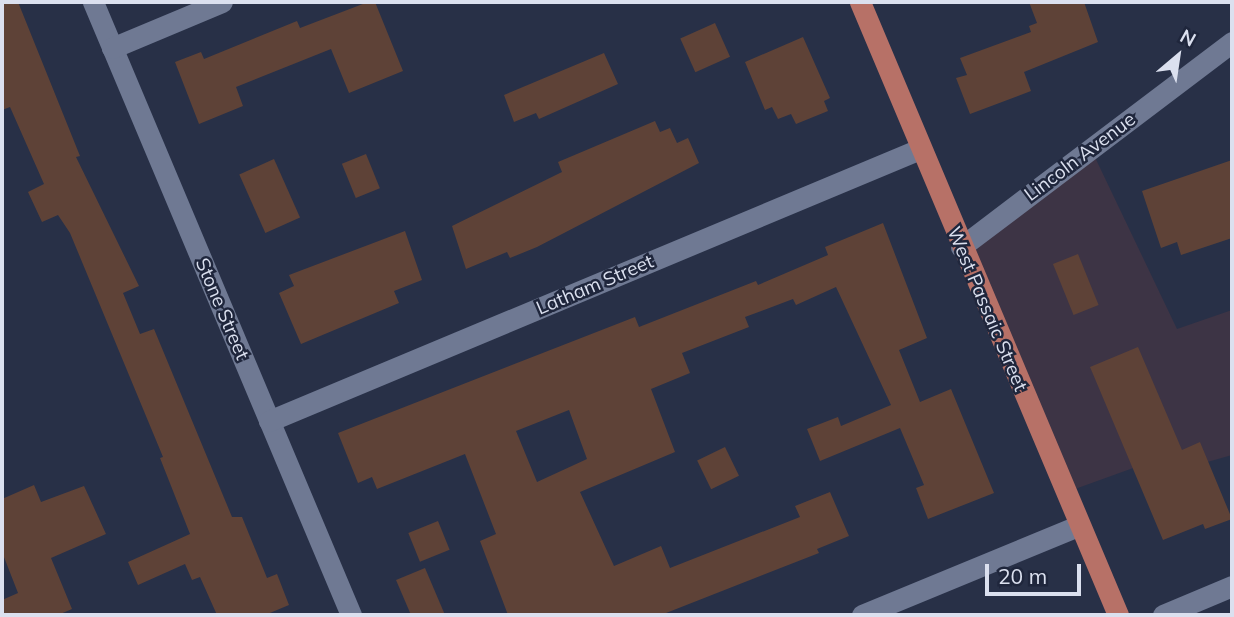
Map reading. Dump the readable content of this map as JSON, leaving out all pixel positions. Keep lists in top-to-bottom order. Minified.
{"streets":{"main road":["West Passaic Street"],"street":["Lincoln Avenue","Latham Street","Stone Street"]},"crossings":[["Lincoln Avenue","West Passaic Street"],["Latham Street","Stone Street"],["Latham Street","West Passaic Street"]],"scale_bar":"20 m","north":"top right"}
